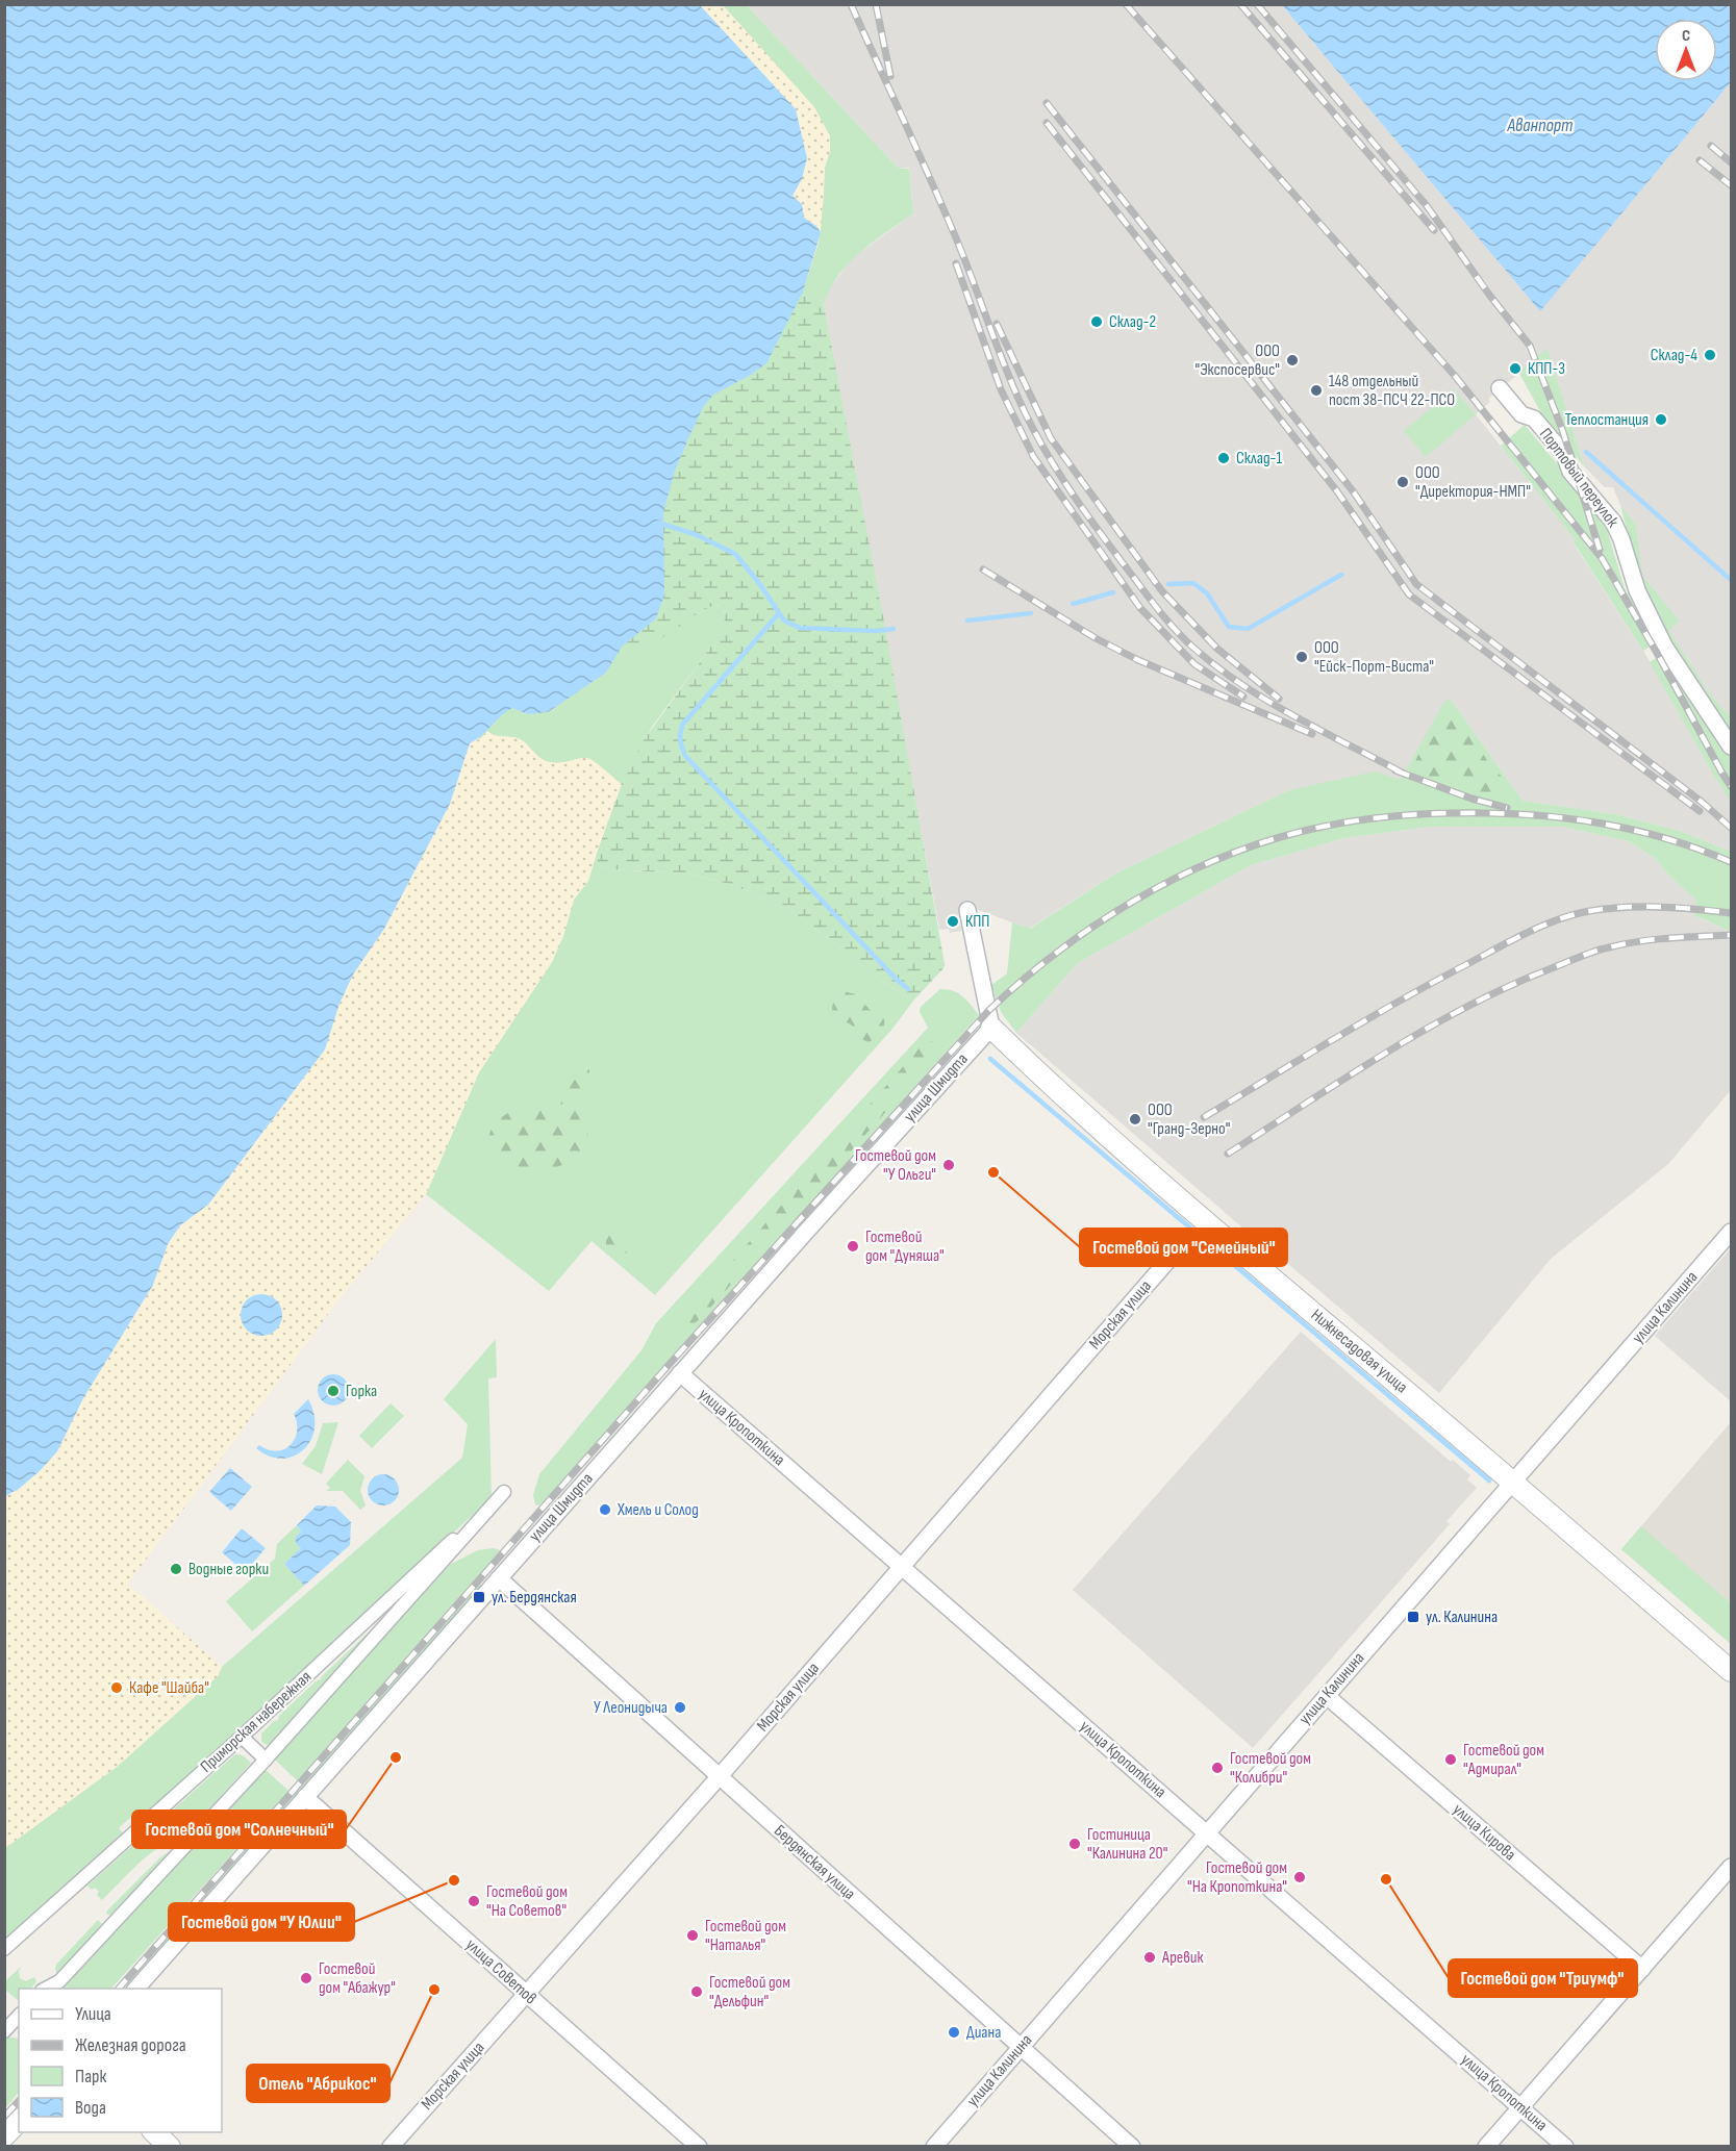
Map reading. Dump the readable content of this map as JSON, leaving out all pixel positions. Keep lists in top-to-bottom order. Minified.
{"streets":{"street":["Портовый переулок","улица Шмидта","улица Калинина","Морская улица","Нижнесадовая улица","улица Кропоткина","Приморская набережная","улица Кирова","Бердянская улица","улица Советов"]},"crossings":[["улица Шмидта","Нижнесадовая улица"],["улица Шмидта","улица Кропоткина"],["улица Шмидта","Бердянская улица"],["улица Шмидта","улица Советов"],["улица Калинина","Нижнесадовая улица"],["улица Калинина","улица Кропоткина"],["улица Калинина","улица Кирова"],["улица Калинина","Бердянская улица"],["Морская улица","улица Кропоткина"],["Морская улица","Бердянская улица"],["Морская улица","улица Советов"]],"water":["Аванпорт"],"places":{"other":["Склад-2","Склад-4","ООО \"Экспосервис\"","КПП-3","148 отдельный пост 38-ПСЧ 22-ПСО","Теплостанция","Склад-1","ООО \"Директория-НМП\"","ООО \"Ейск-Порт-Виста\"","КПП","ООО \"Гранд-Зерно\"","Гостевой дом \"У Ольги\"","Гостевой дом \"Семейный\"","Гостевой дом \"Дуняша\"","Горка","Хмель и Солод","Водные горки","Кафе \"Шайба\"","У Леонидыча","Гостевой дом \"Солнечный\"","Гостевой дом \"Адмирал\"","Гостевой дом \"Колибри\"","Гостиница \"Калинина 20\"","Гостевой дом \"На Кропоткина\"","Гостевой дом \"Триумф\"","Гостевой дом \"У Юлии\"","Гостевой дом \"На Советов\"","Гостевой дом \"Наталья\"","Аревик","Гостевой дом \"Абажур\"","Отель \"Абрикос\"","Гостевой дом \"Дельфин\"","Диана"],"transit":["ул. Бердянская","ул. Калинина"]},"legend":["Улица","Железная дорога","Парк","Вода"],"north":"top"}
